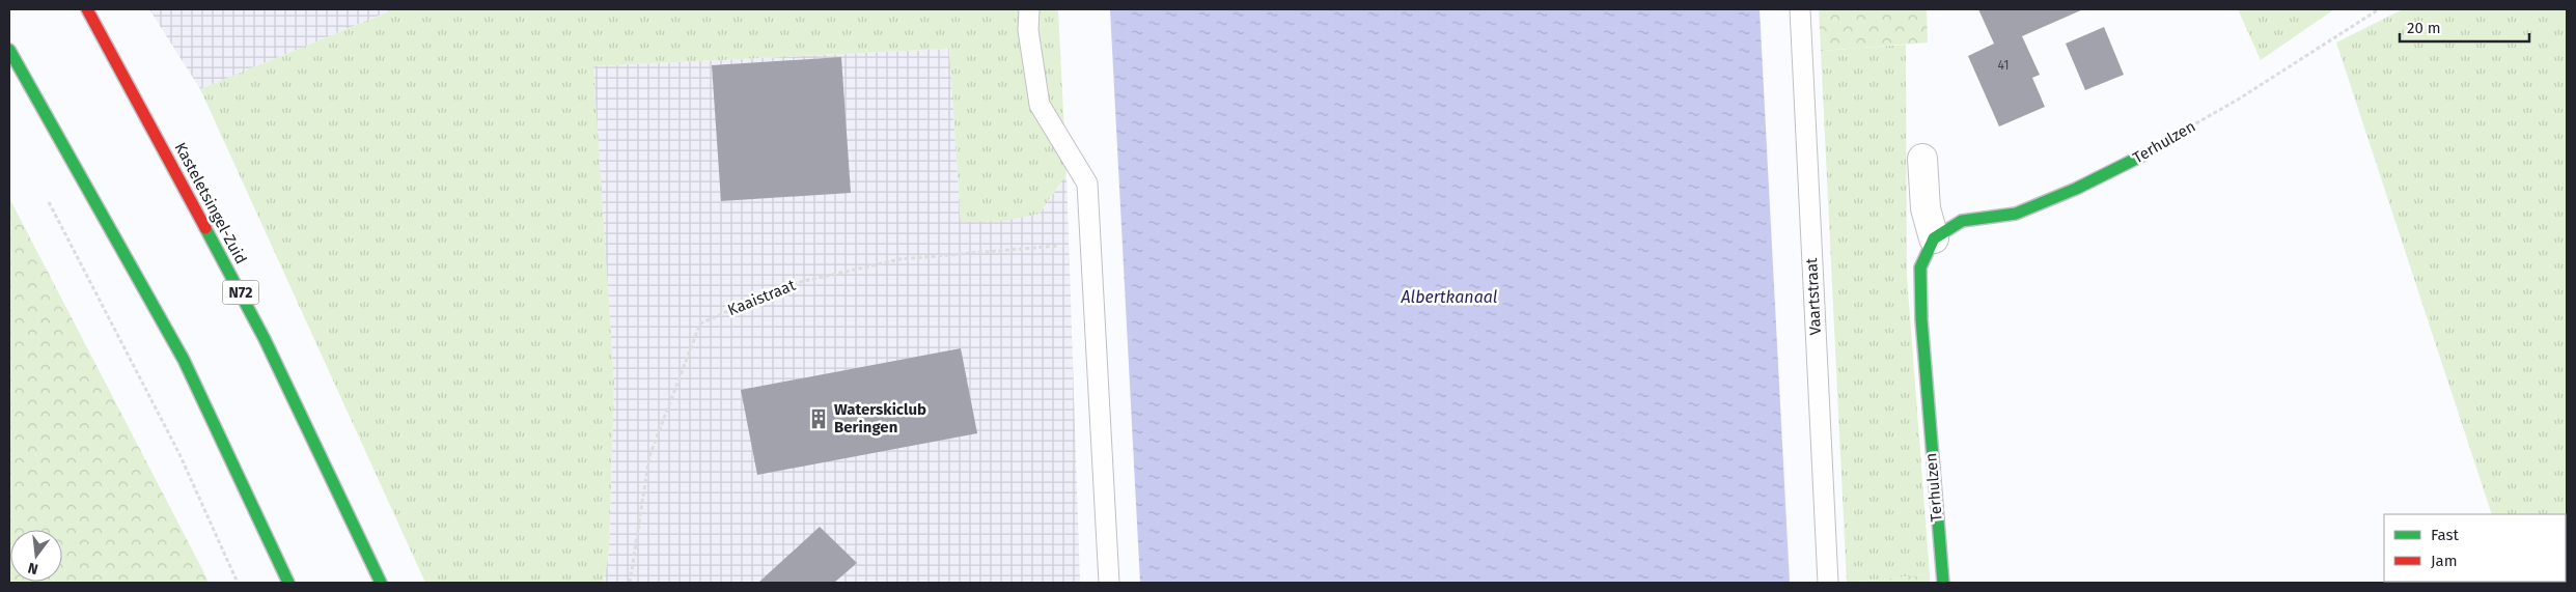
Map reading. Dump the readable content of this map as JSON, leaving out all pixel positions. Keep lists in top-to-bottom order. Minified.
{"streets":{"main road":["Terhulzen","Kasteletsingel-Zuid","N72"],"lane":["Vaartstraat"],"path":["Kaaistraat"]},"water":["Albertkanaal"],"places":{"building":["Waterskiclub Beringen"]},"house_numbers":["41"],"legend":["Fast","Jam"],"scale_bar":"20 m","north":"bottom"}
